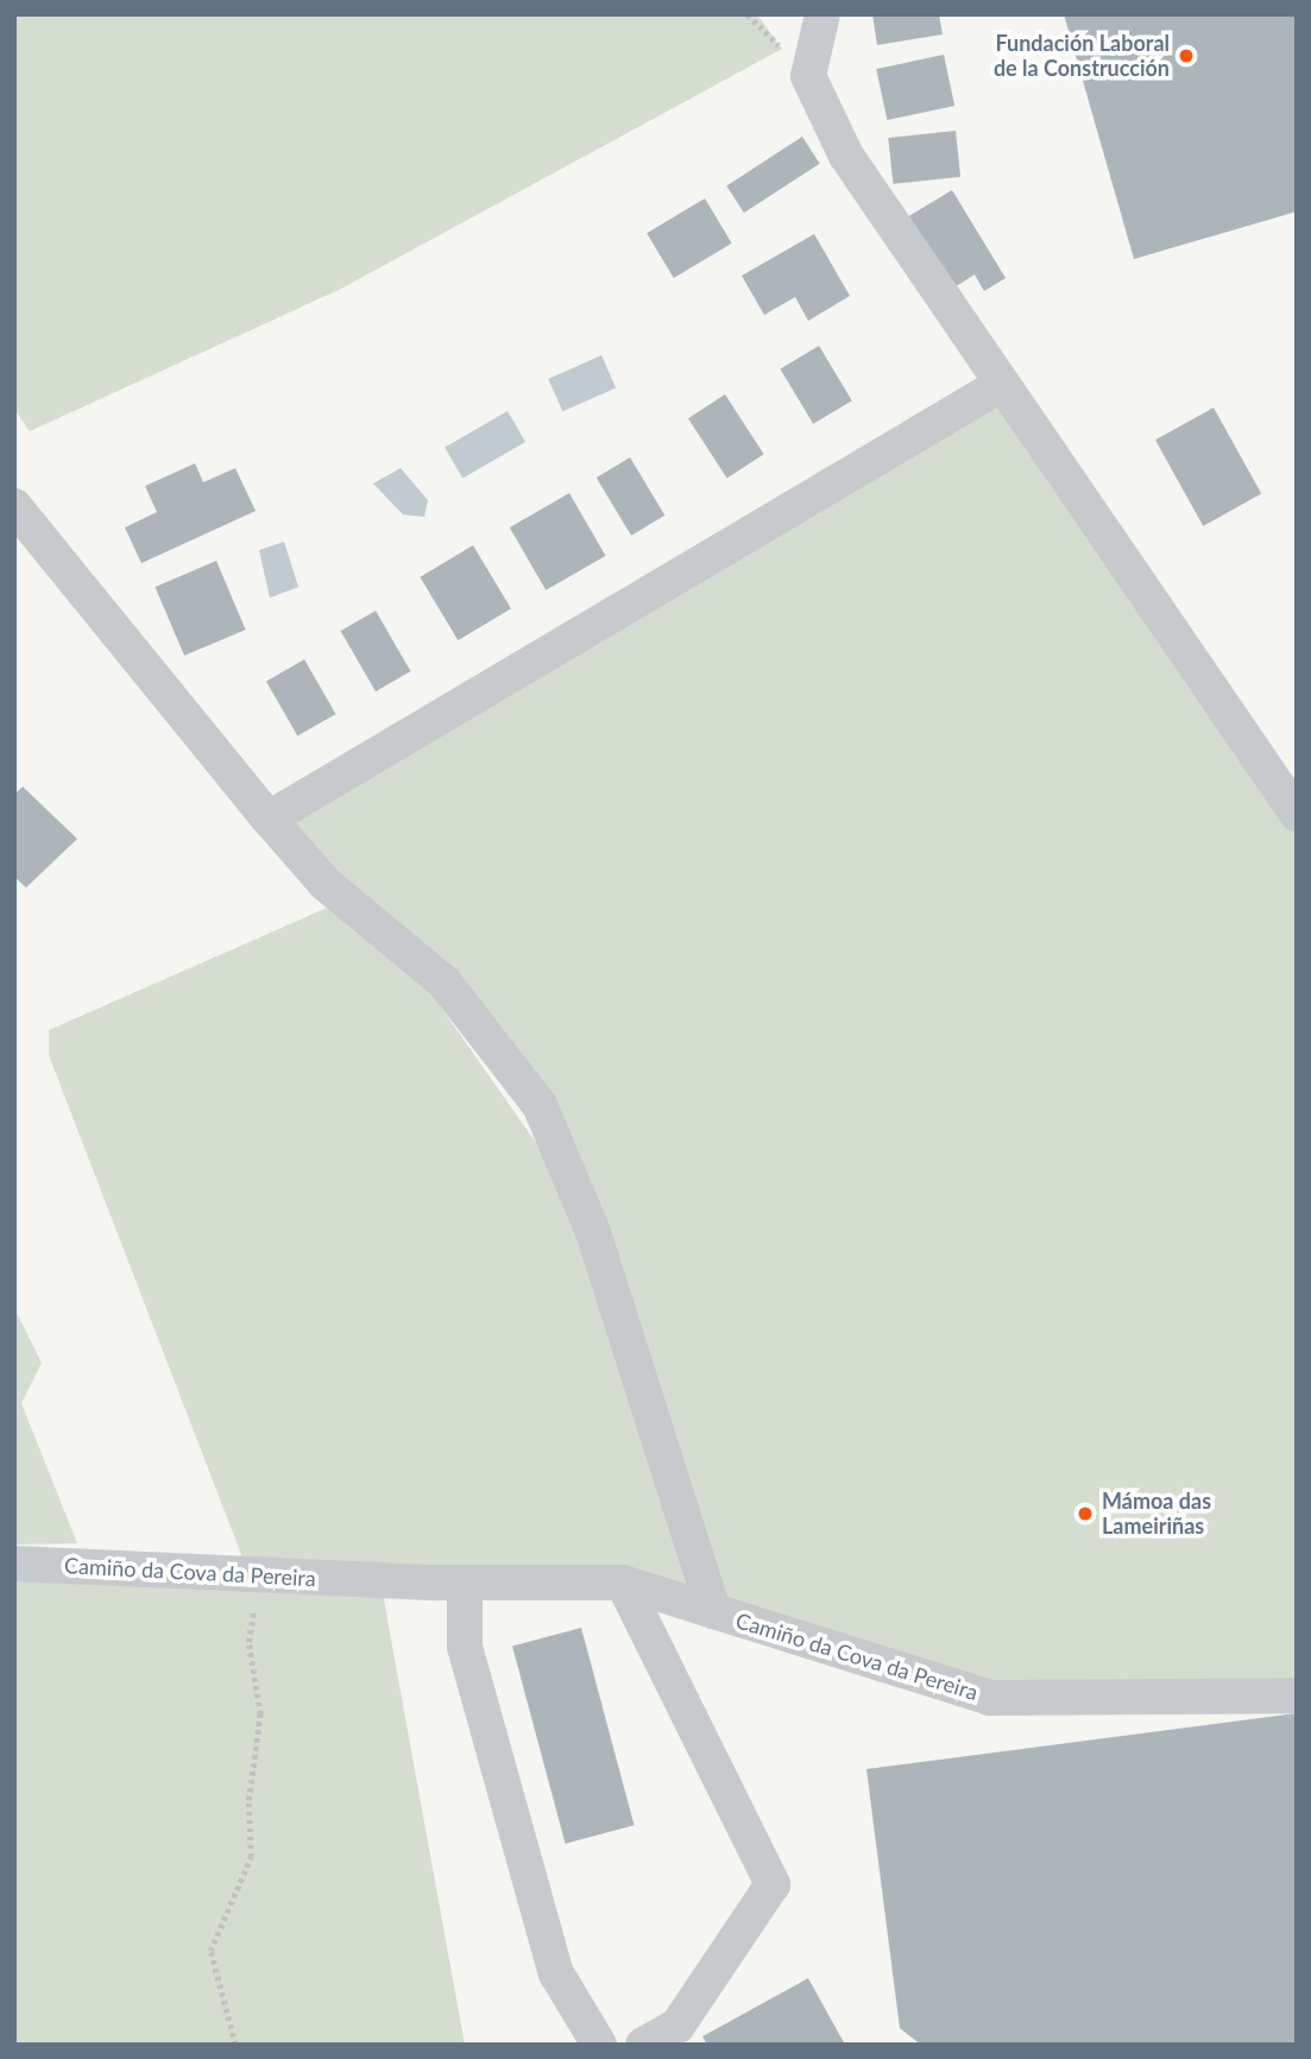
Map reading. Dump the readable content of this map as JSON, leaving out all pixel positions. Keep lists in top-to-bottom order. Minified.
{"streets":{"street":["Camiño da Cova da Pereira"]},"places":["Fundación Laboral de la Construcción","Mámoa das Lameiriñas"]}
